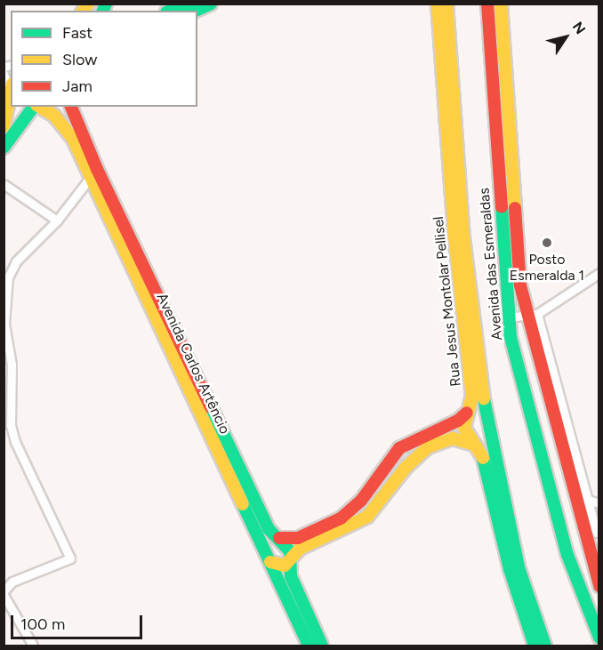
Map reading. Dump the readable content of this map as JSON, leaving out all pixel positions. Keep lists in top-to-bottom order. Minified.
{"streets":{"main road":["Avenida das Esmeraldas","Rua Jesus Montolar Pellisel","Avenida Carlos Artêncio"]},"places":["Posto Esmeralda 1"],"legend":["Fast","Slow","Jam"],"scale_bar":"100 m","north":"top right"}
